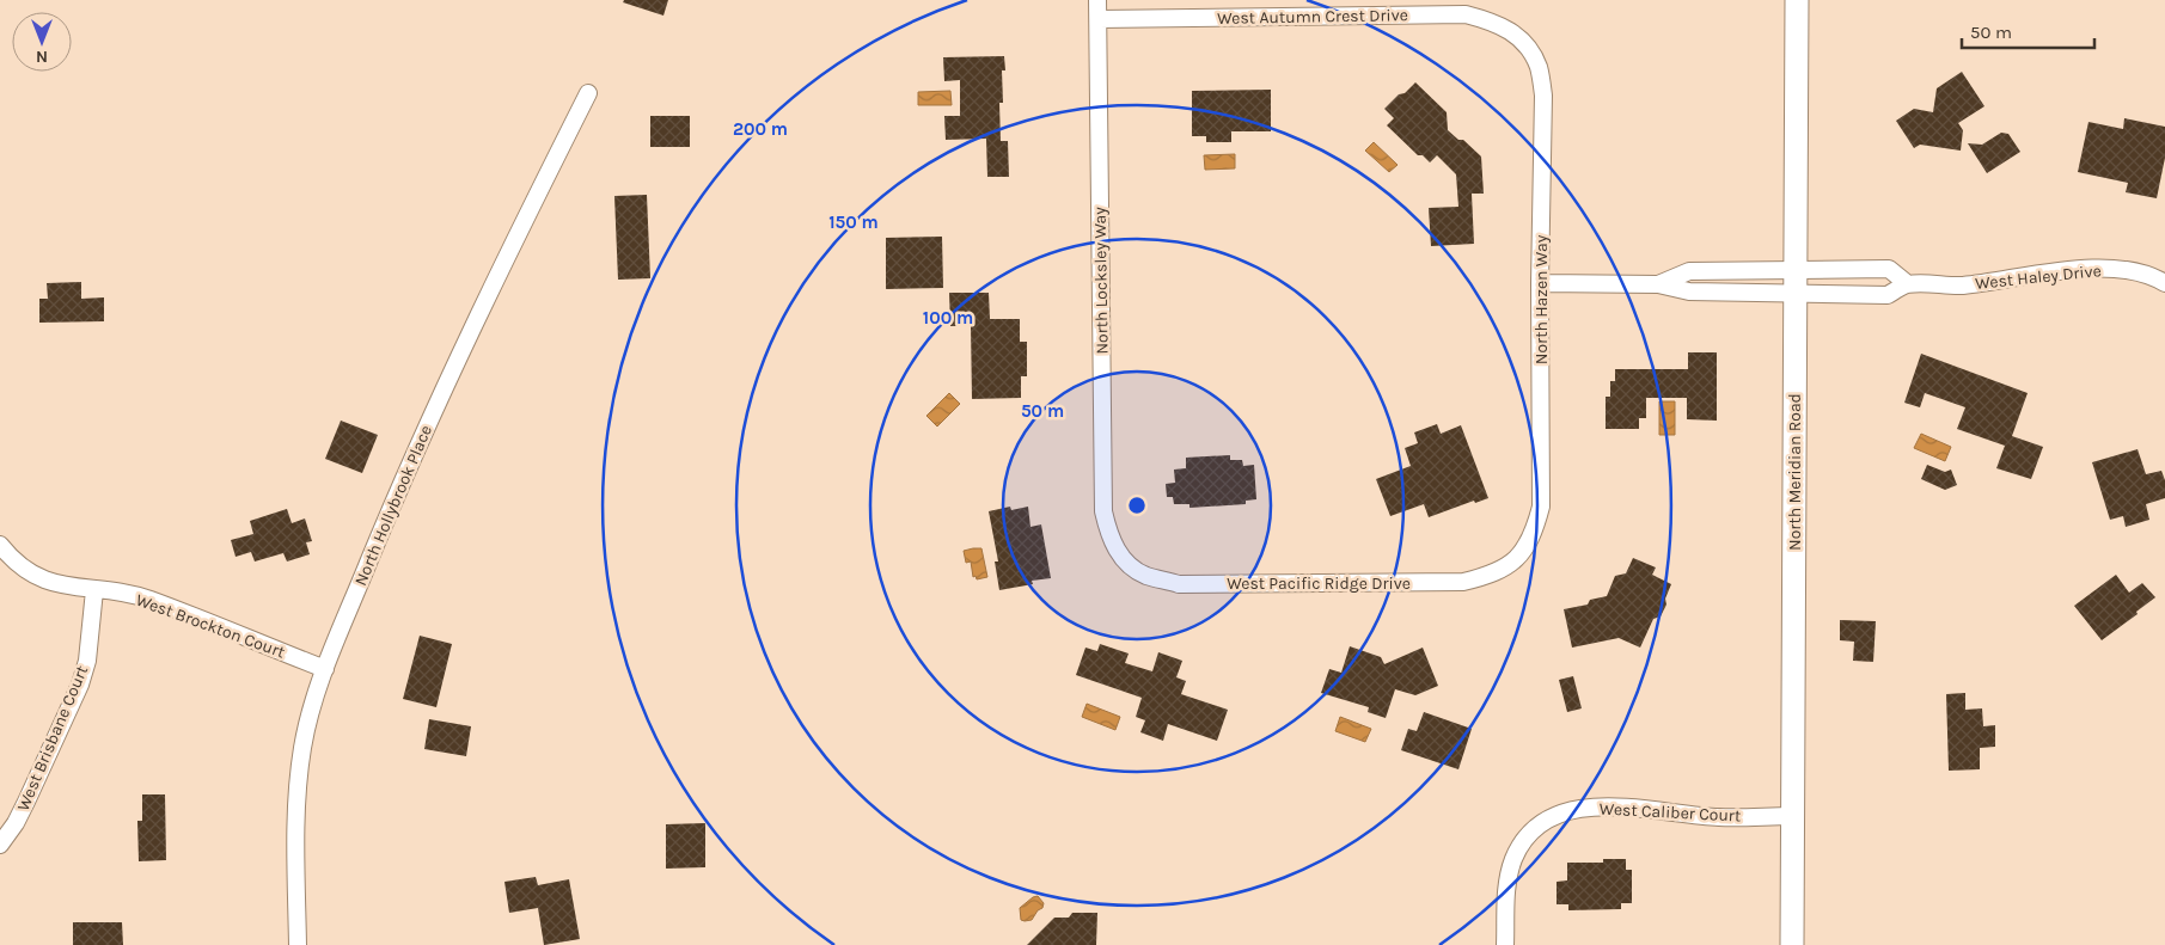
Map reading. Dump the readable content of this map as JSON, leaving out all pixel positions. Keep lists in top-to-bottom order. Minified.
{"streets":{"street":["West Autumn Crest Drive","West Haley Drive","North Locksley Way","North Hazen Way","North Meridian Road","North Hollybrook Place","West Pacific Ridge Drive","West Brockton Court","West Brisbane Court","West Caliber Court"]},"crossings":[["West Autumn Crest Drive","North Locksley Way"],["West Autumn Crest Drive","North Hazen Way"],["West Haley Drive","North Hazen Way"],["West Haley Drive","North Meridian Road"],["North Locksley Way","West Pacific Ridge Drive"],["North Hazen Way","West Pacific Ridge Drive"],["North Meridian Road","West Caliber Court"],["North Hollybrook Place","West Brockton Court"],["West Brockton Court","West Brisbane Court"]],"scale_bar":"50 m","north":"bottom","rings":["200 m","150 m","100 m","50 m"]}
